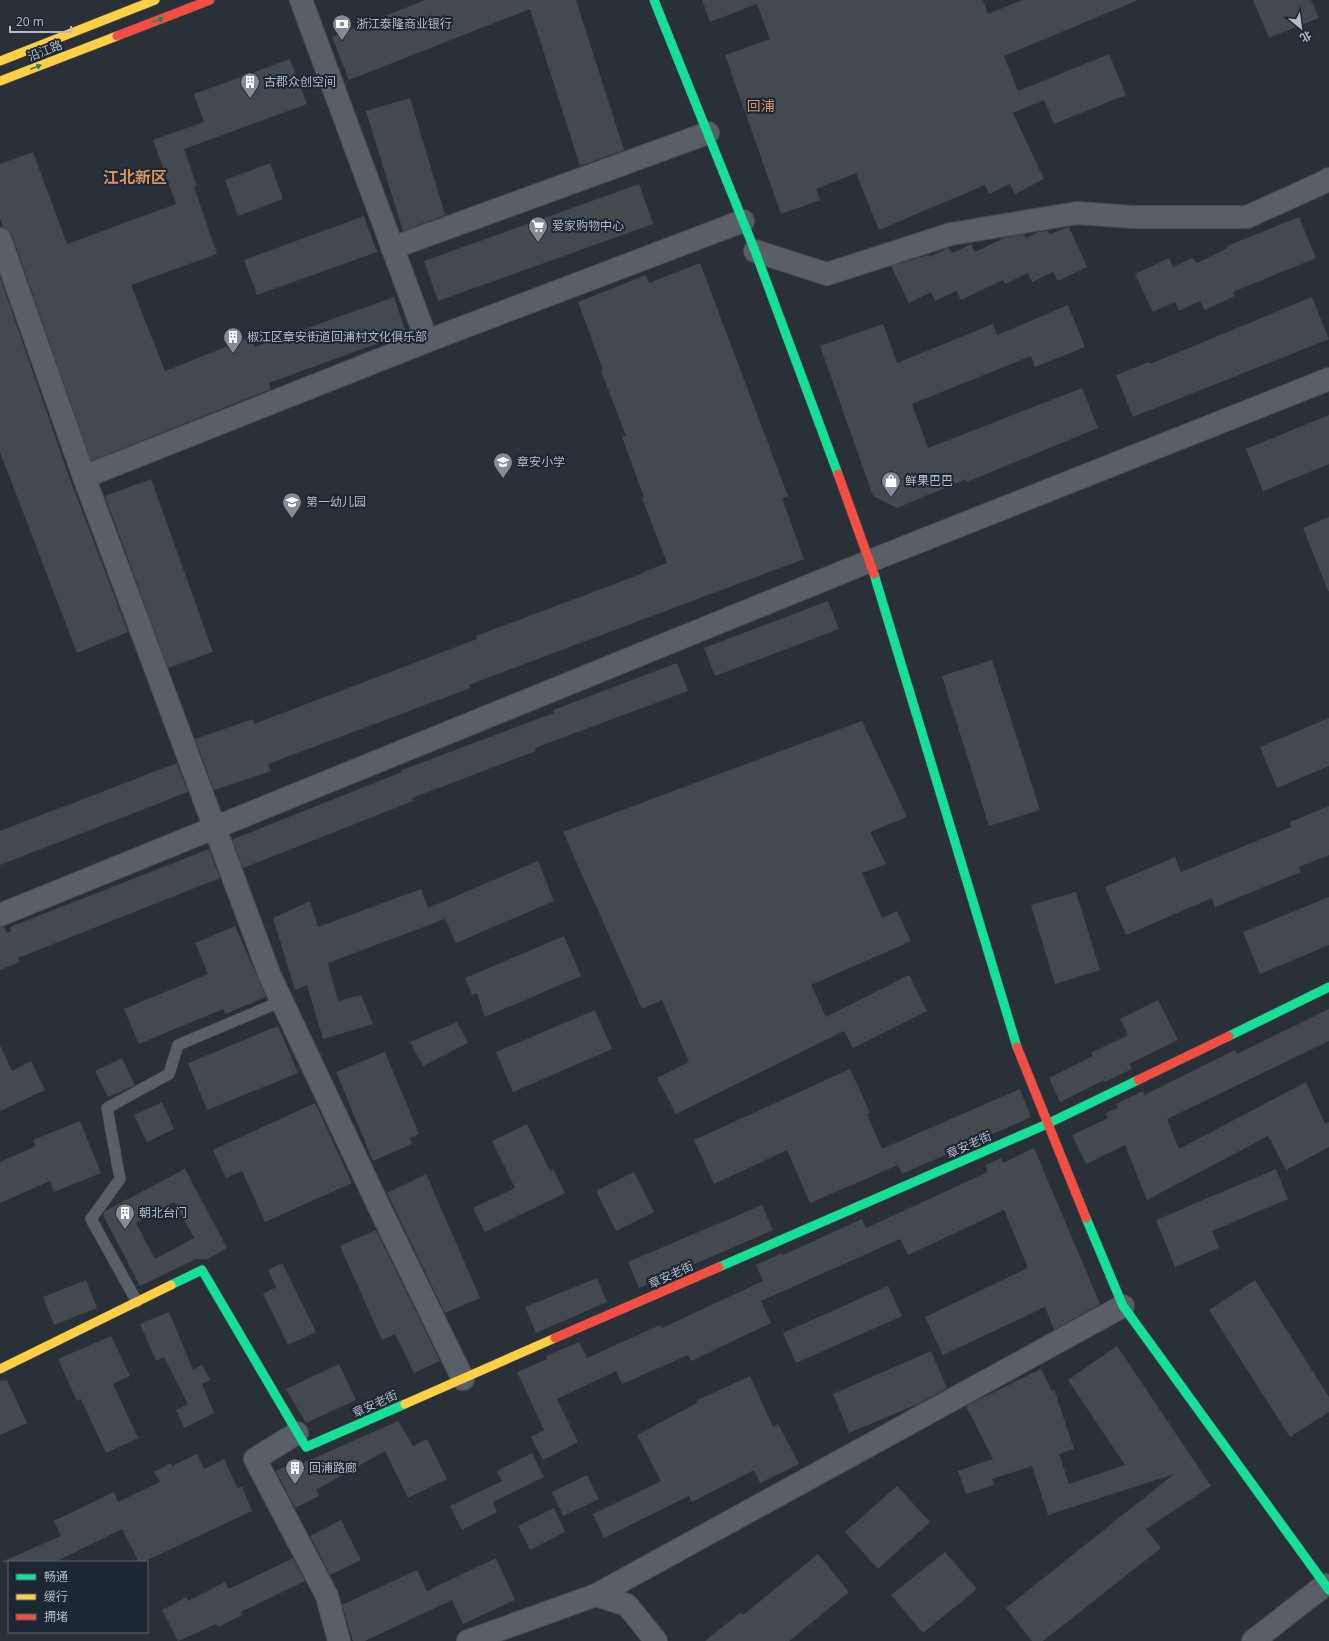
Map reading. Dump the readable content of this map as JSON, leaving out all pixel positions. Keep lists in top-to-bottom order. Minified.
{"streets":{"street":["沿江路","章安老街"]},"districts":["回浦","江北新区"],"places":{"bank":["浙江泰隆商业银行"],"building":["古郡众创空间","椒江区章安街道回浦村文化俱乐部","朝北台门","回浦路廊"],"supermarket":["爱家购物中心"],"school or university":["章安小学","第一幼儿园"],"shop":["鲜果巴巴"]},"legend":["畅通","缓行","拥堵"],"scale_bar":"20 m","north":"bottom right"}
